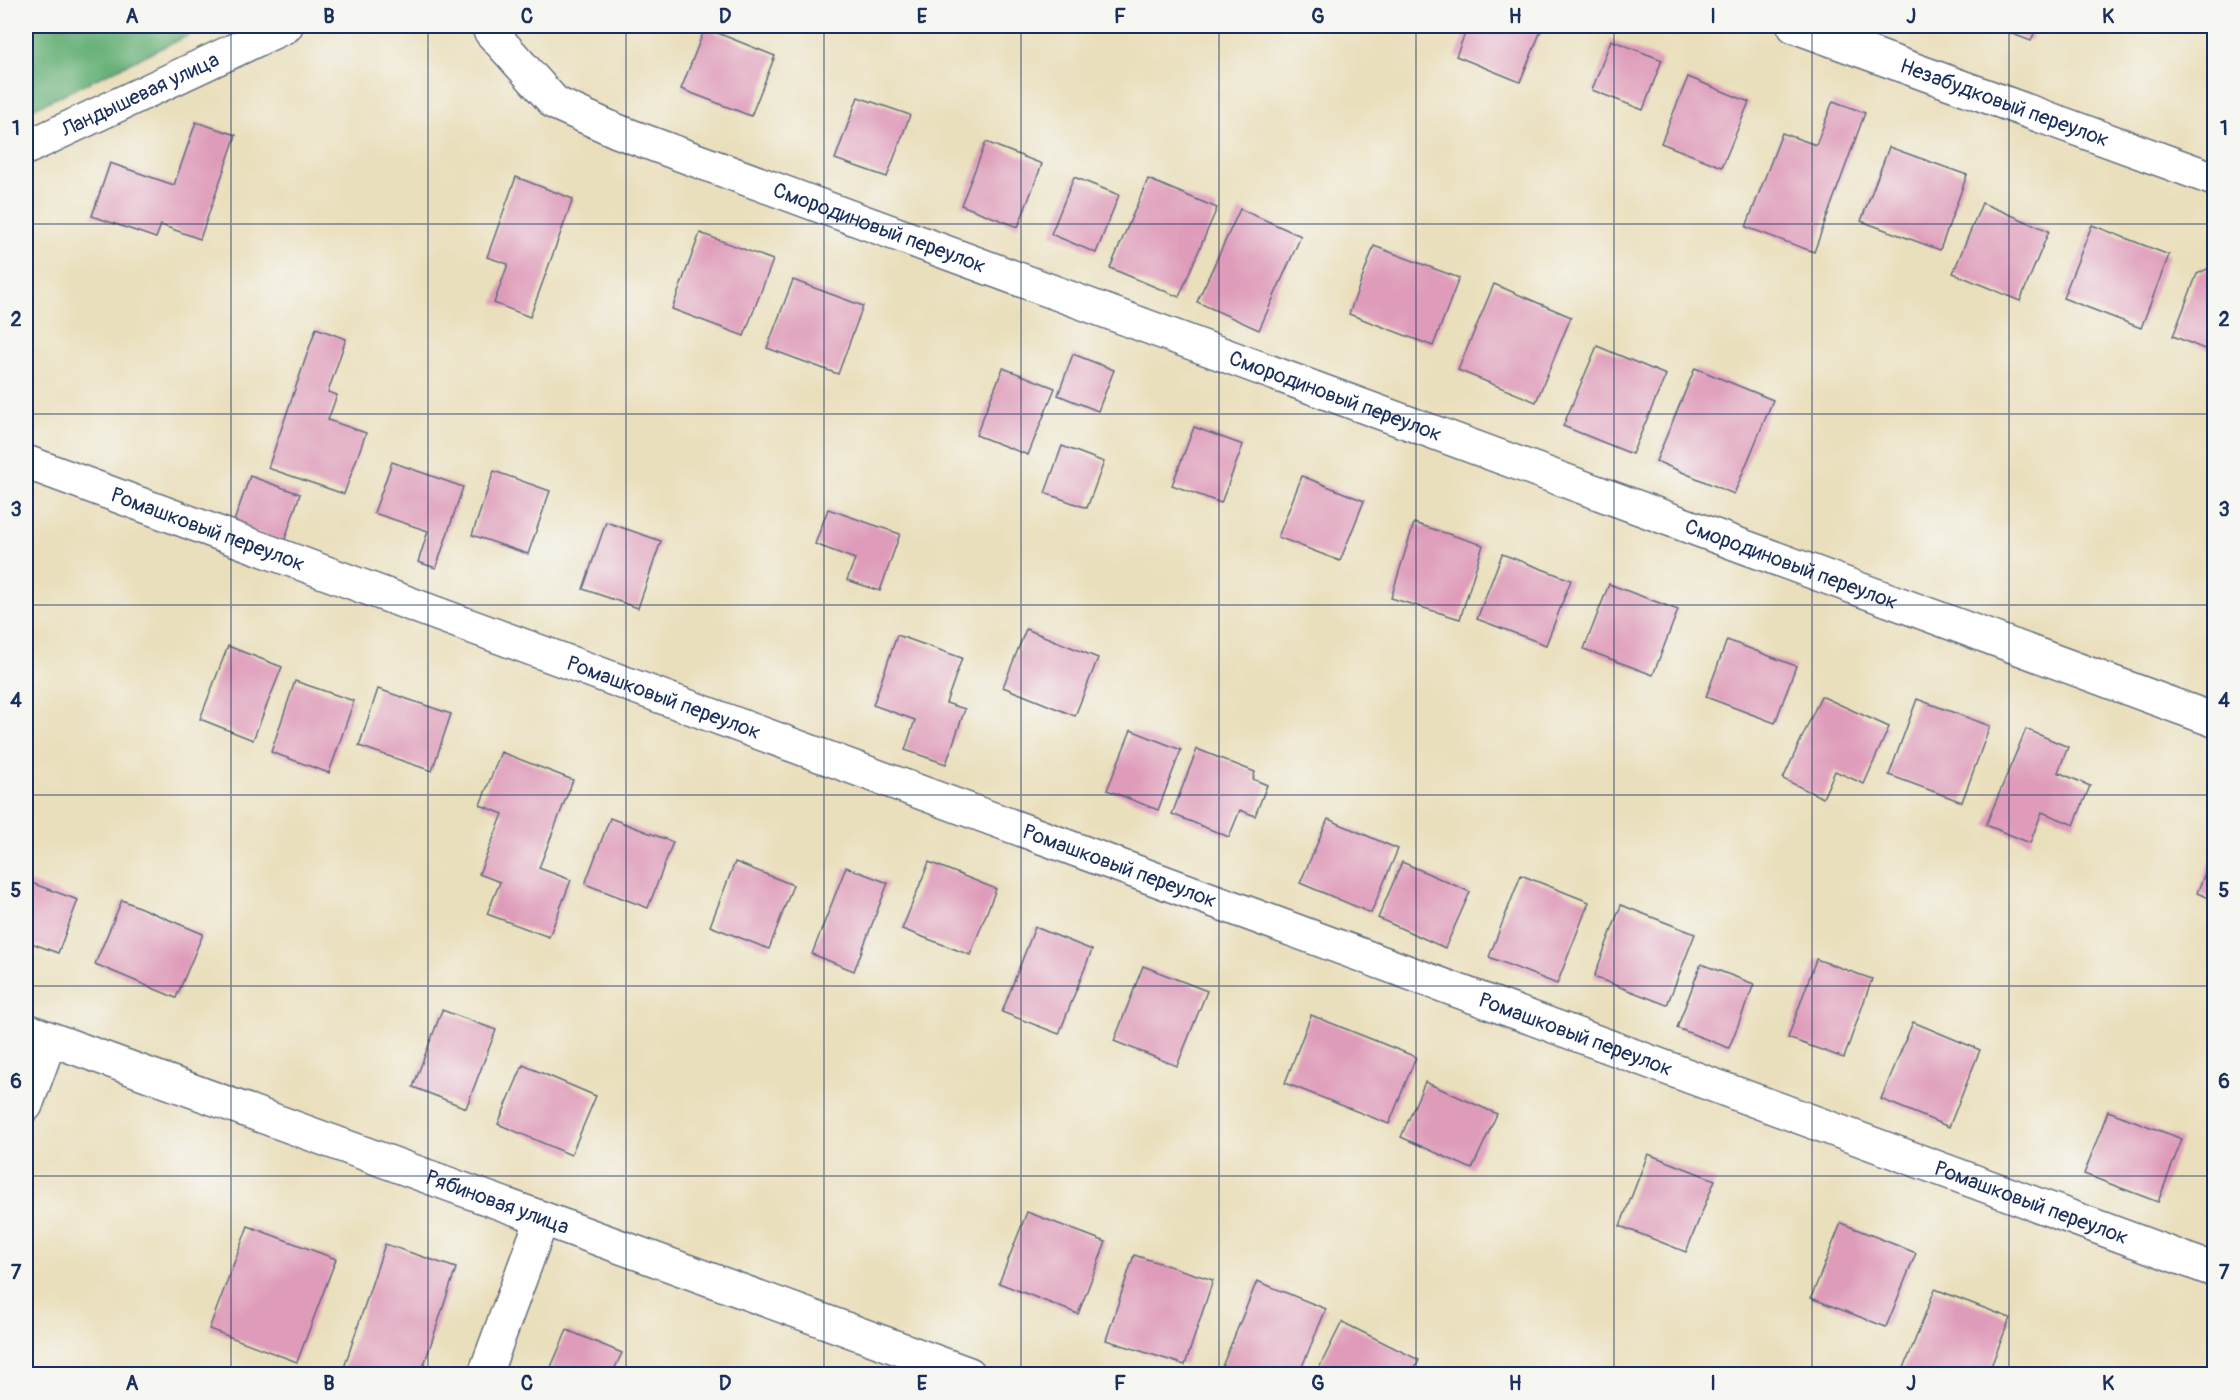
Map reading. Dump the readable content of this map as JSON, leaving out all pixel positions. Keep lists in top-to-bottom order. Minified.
{"streets":{"street":["Ландышевая улица","Незабудковый переулок","Смородиновый переулок","Ромашковый переулок","Рябиновая улица"]},"grid":{"columns":["A","B","C","D","E","F","G","H","I","J","K"],"rows":["1","2","3","4","5","6","7"]}}
